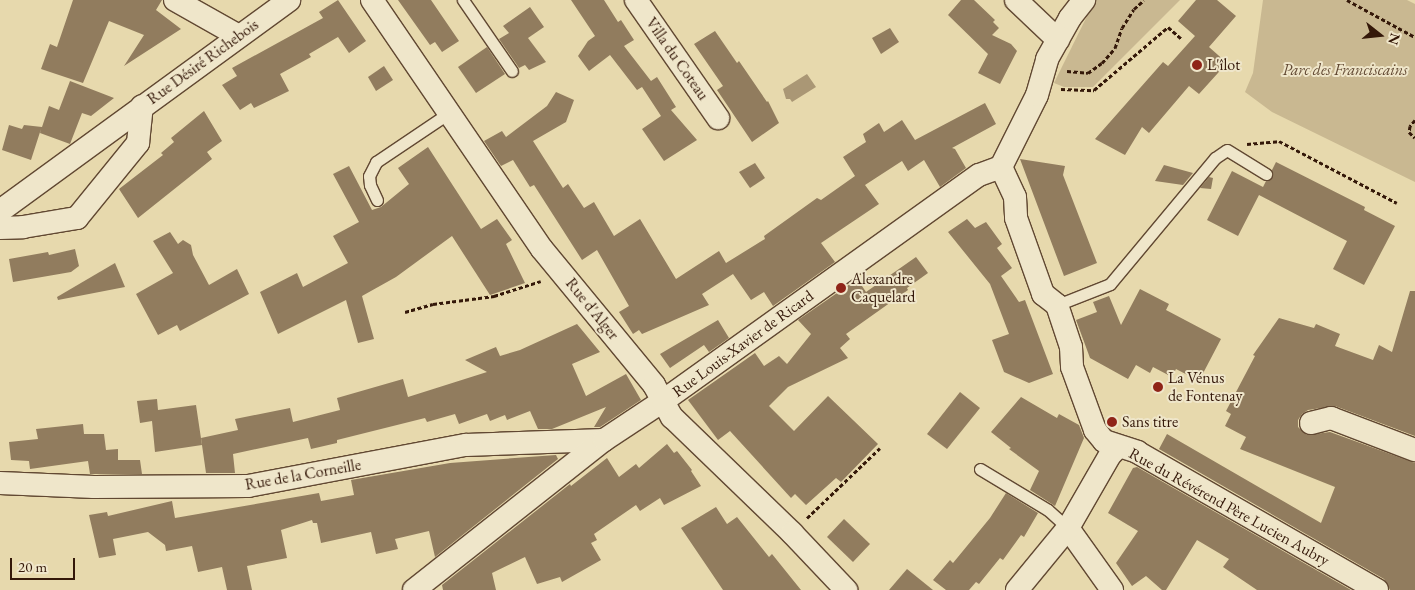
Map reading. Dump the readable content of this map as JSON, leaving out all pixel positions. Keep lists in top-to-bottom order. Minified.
{"streets":{"street":["Villa du Coteau","Rue Désiré Richebois","Rue d'Alger","Rue Louis-Xavier de Ricard","Rue de la Corneille","Rue du Révérend Père Lucien Aubry"]},"crossings":[["Rue d'Alger","Rue Louis-Xavier de Ricard"],["Rue Louis-Xavier de Ricard","Rue de la Corneille"],["Rue Louis-Xavier de Ricard","Rue du Révérend Père Lucien Aubry"]],"parks":["Parc des Franciscains"],"places":["L'îlot","Alexandre Caquelard","La Vénus de Fontenay","Sans titre"],"scale_bar":"20 m","north":"right"}
